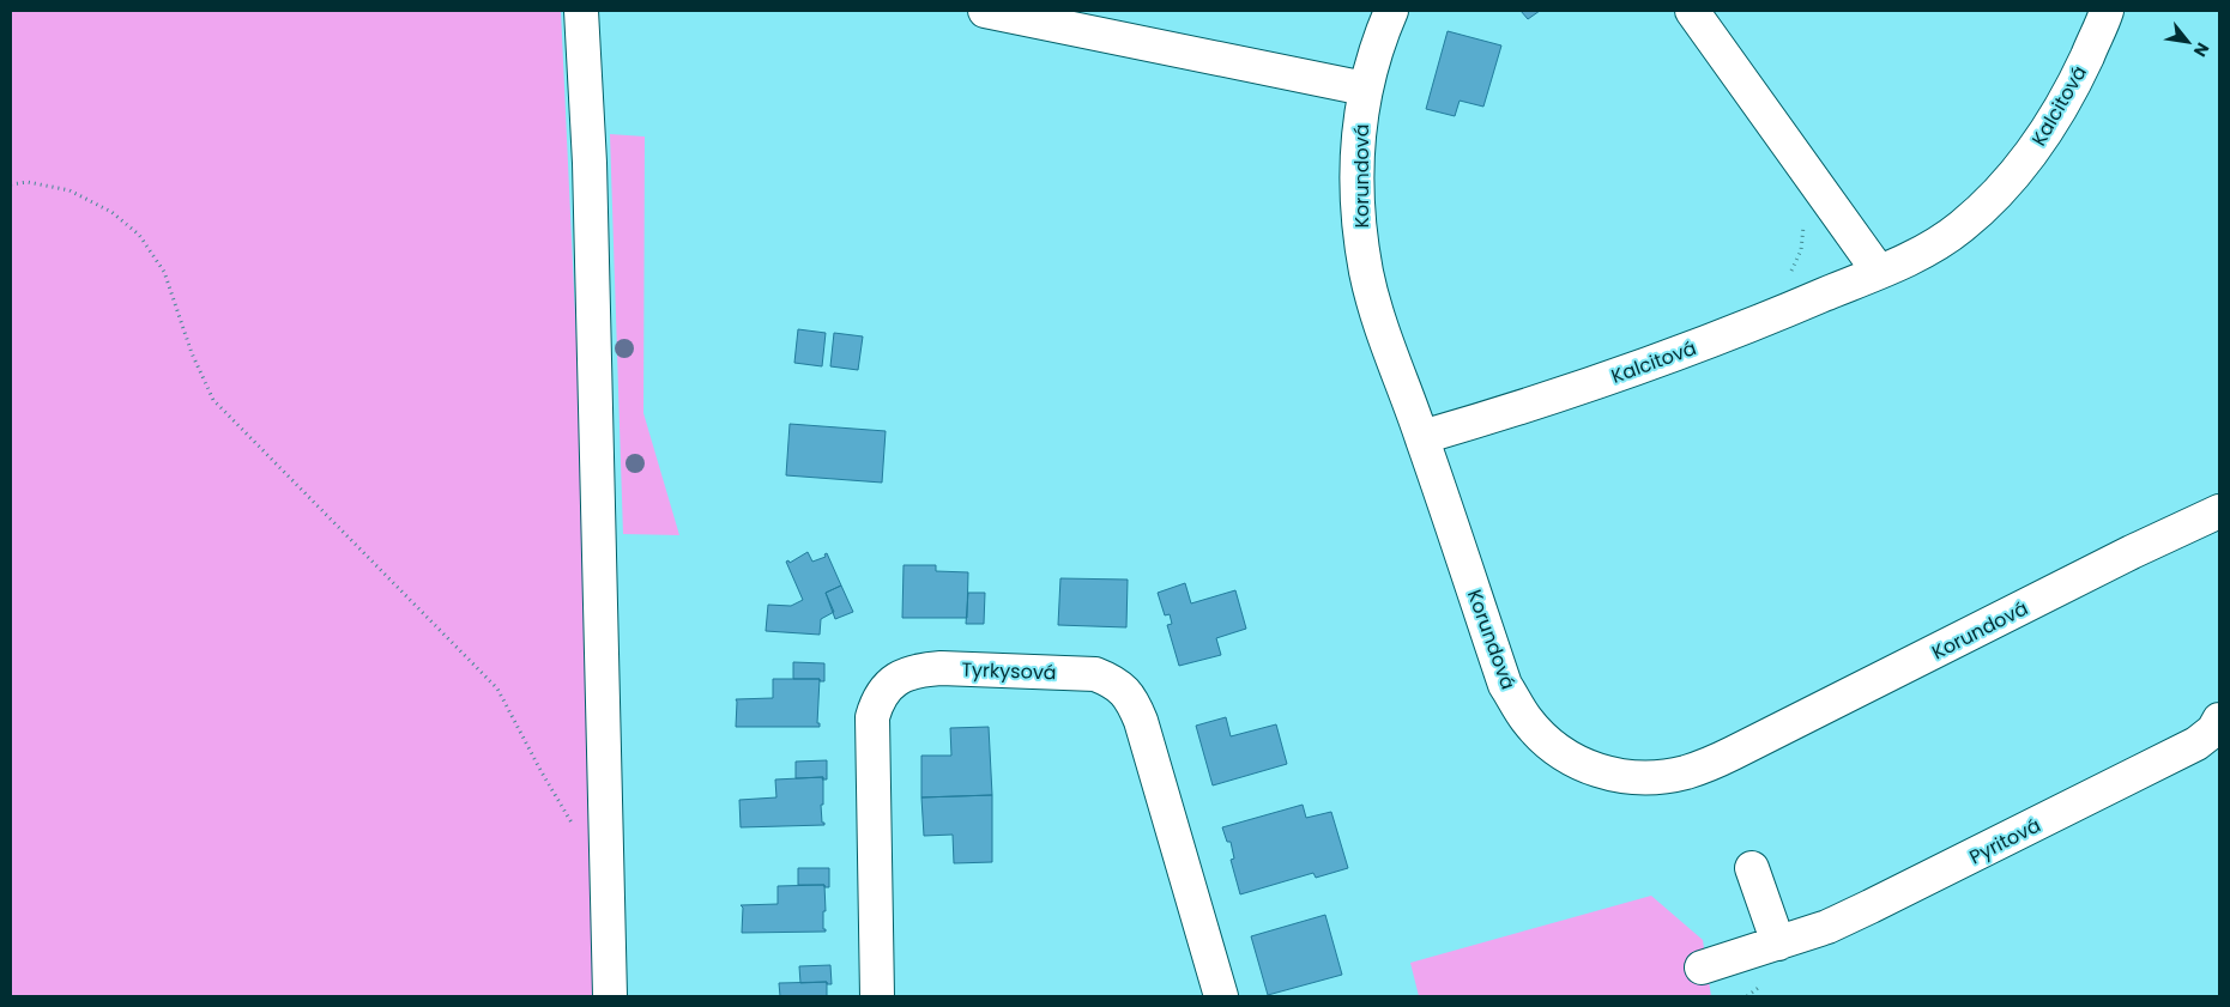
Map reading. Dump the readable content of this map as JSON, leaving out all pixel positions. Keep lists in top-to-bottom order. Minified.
{"streets":{"street":["Kalcitová","Korundová","Tyrkysová","Pyritová"]},"crossings":[["Kalcitová","Korundová"]],"north":"bottom right"}
